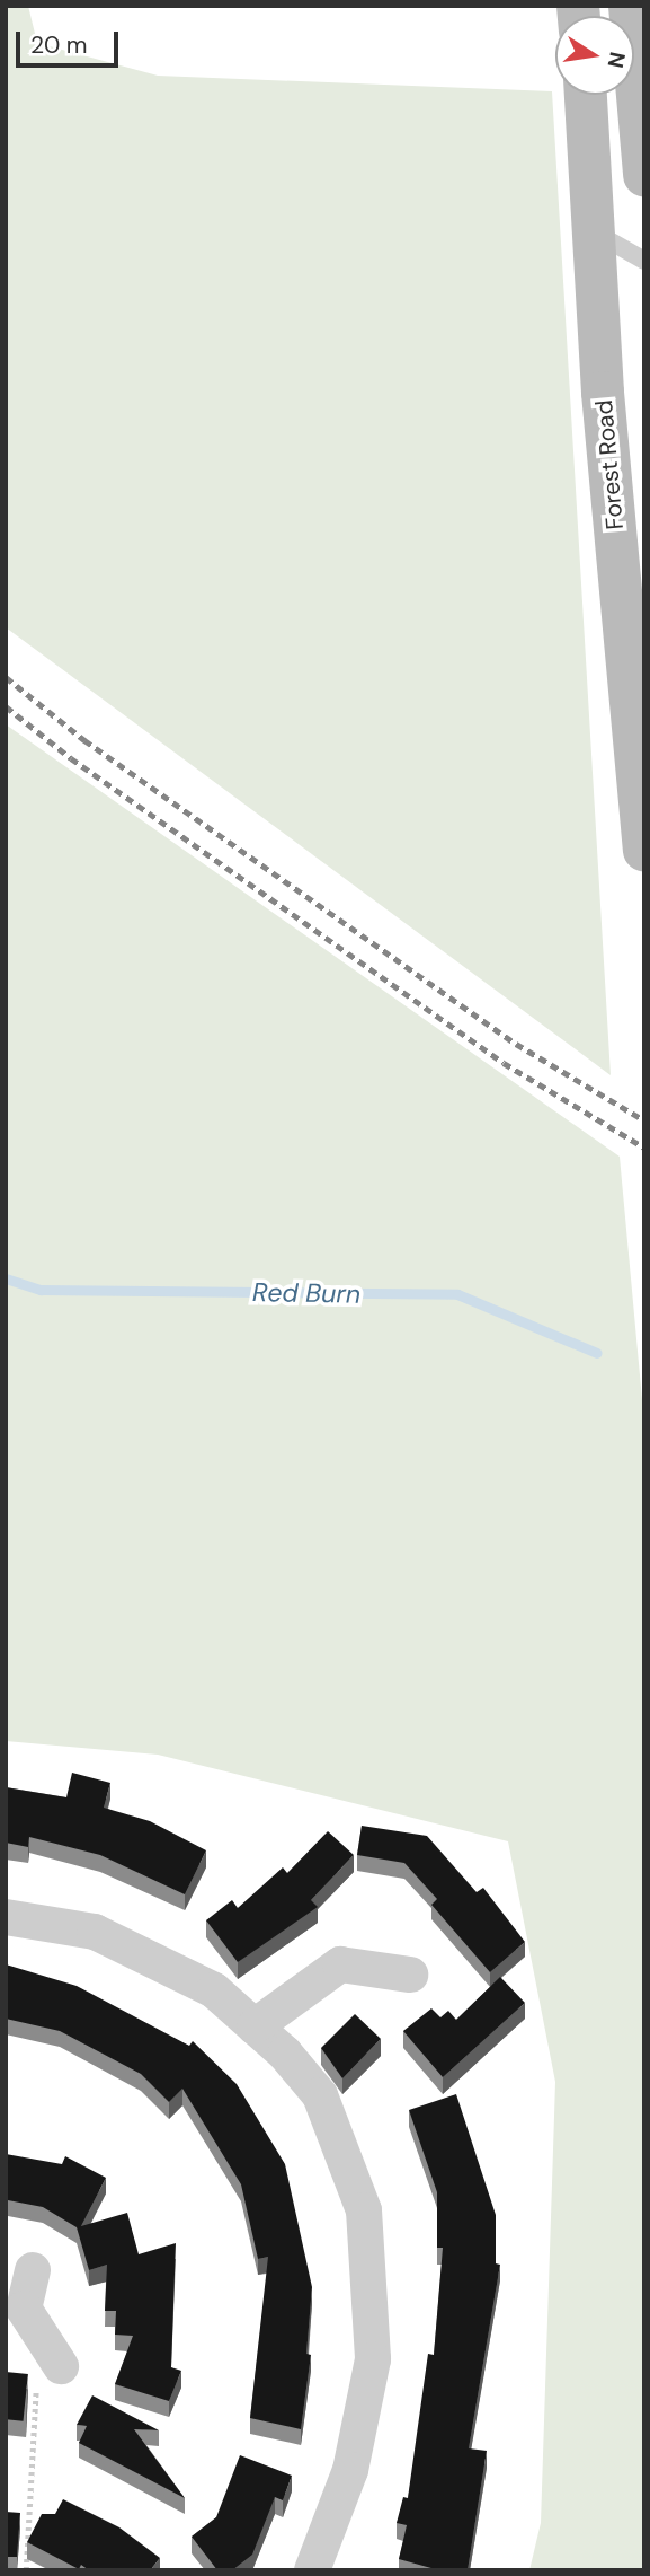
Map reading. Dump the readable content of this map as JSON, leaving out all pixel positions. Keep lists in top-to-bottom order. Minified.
{"streets":{"street":["Forest Road"]},"water":["Red Burn"],"scale_bar":"20 m","north":"right"}
